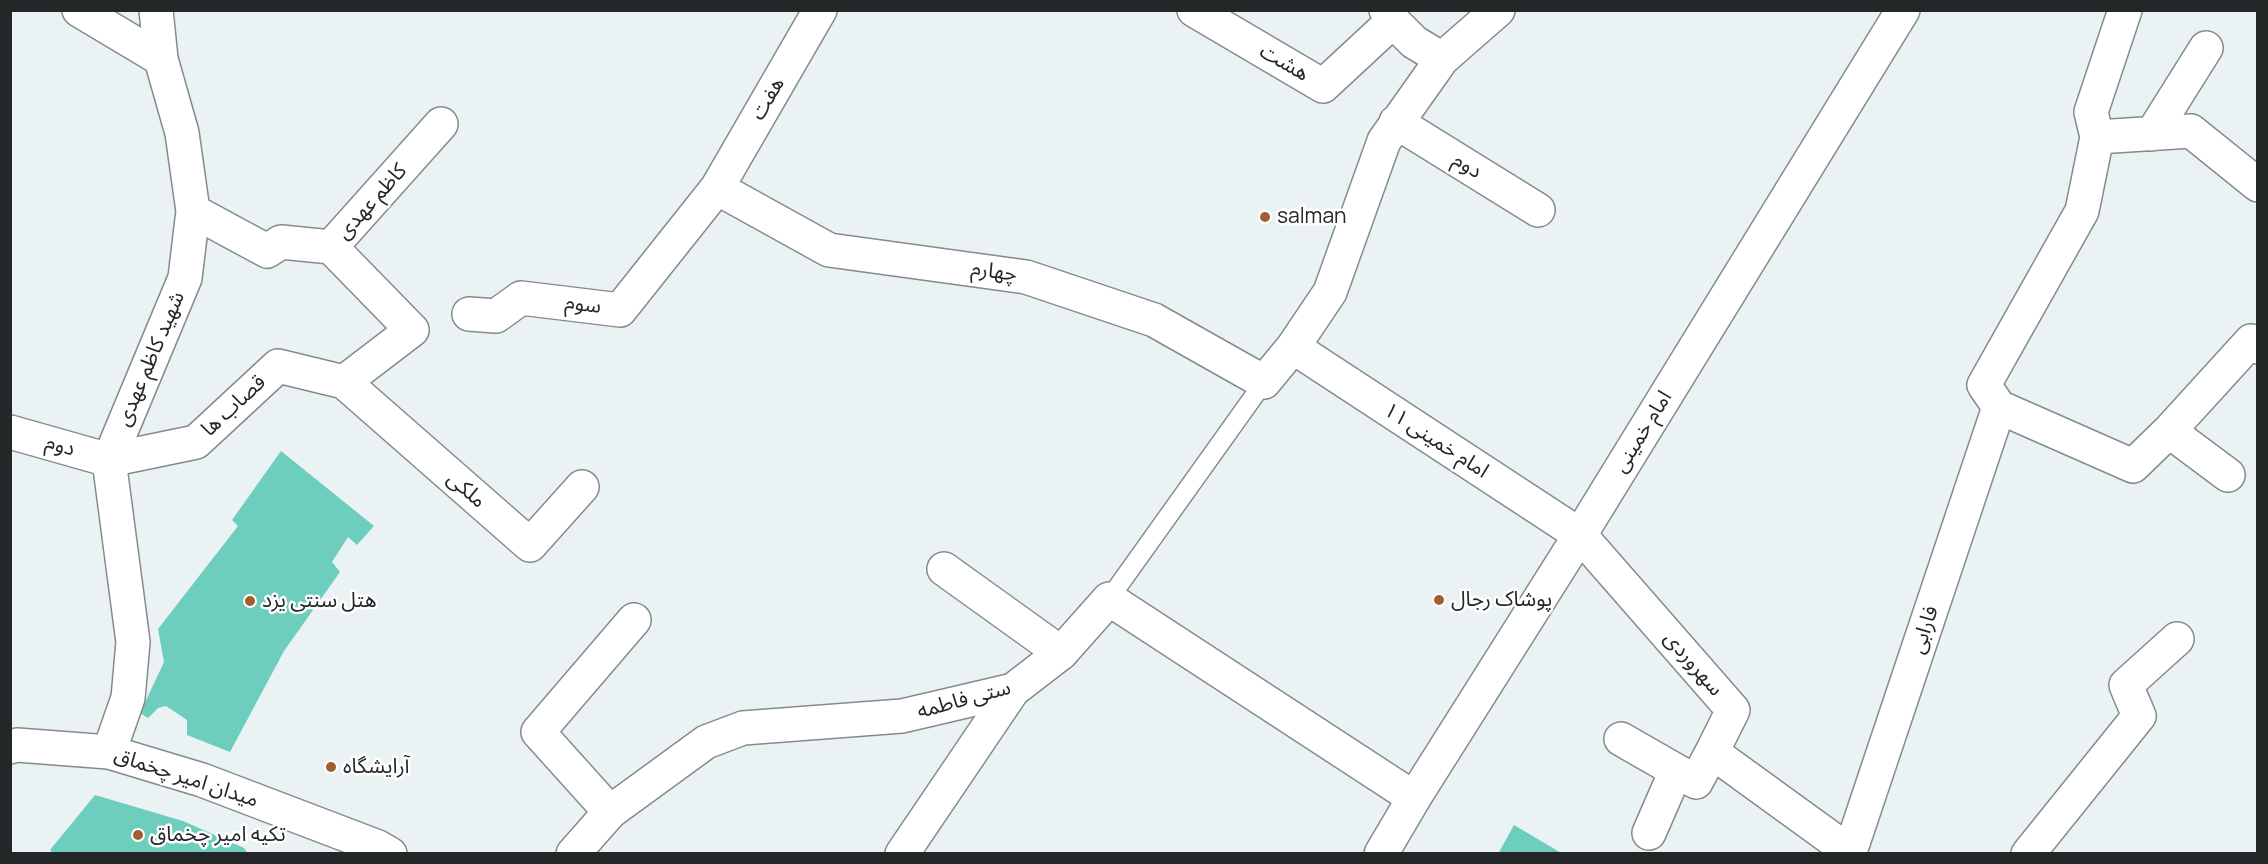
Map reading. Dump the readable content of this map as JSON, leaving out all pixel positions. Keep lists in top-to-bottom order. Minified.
{"streets":{"street":["هشت","هفت","دوم","کاظم عهدی","چهارم","سوم","شهید کاظم عهدی","قصاب ها","امام خمینی","امام خمینی ۱۱","ملکی","فارابی","سهروردی","ستی فاطمه","میدان امیر چخماق"]},"crossings":[["هفت","چهارم"],["هفت","سوم"],["دوم","شهید کاظم عهدی"],["دوم","قصاب ها"],["کاظم عهدی","شهید کاظم عهدی"],["چهارم","سوم"],["شهید کاظم عهدی","قصاب ها"],["قصاب ها","ملکی"],["امام خمینی","امام خمینی ۱۱"],["امام خمینی","سهروردی"],["امام خمینی ۱۱","سهروردی"]],"places":["salman","پوشاک رجال","هتل سنتی یزد","آرایشگاه","تکیه امیر چخماق"]}
